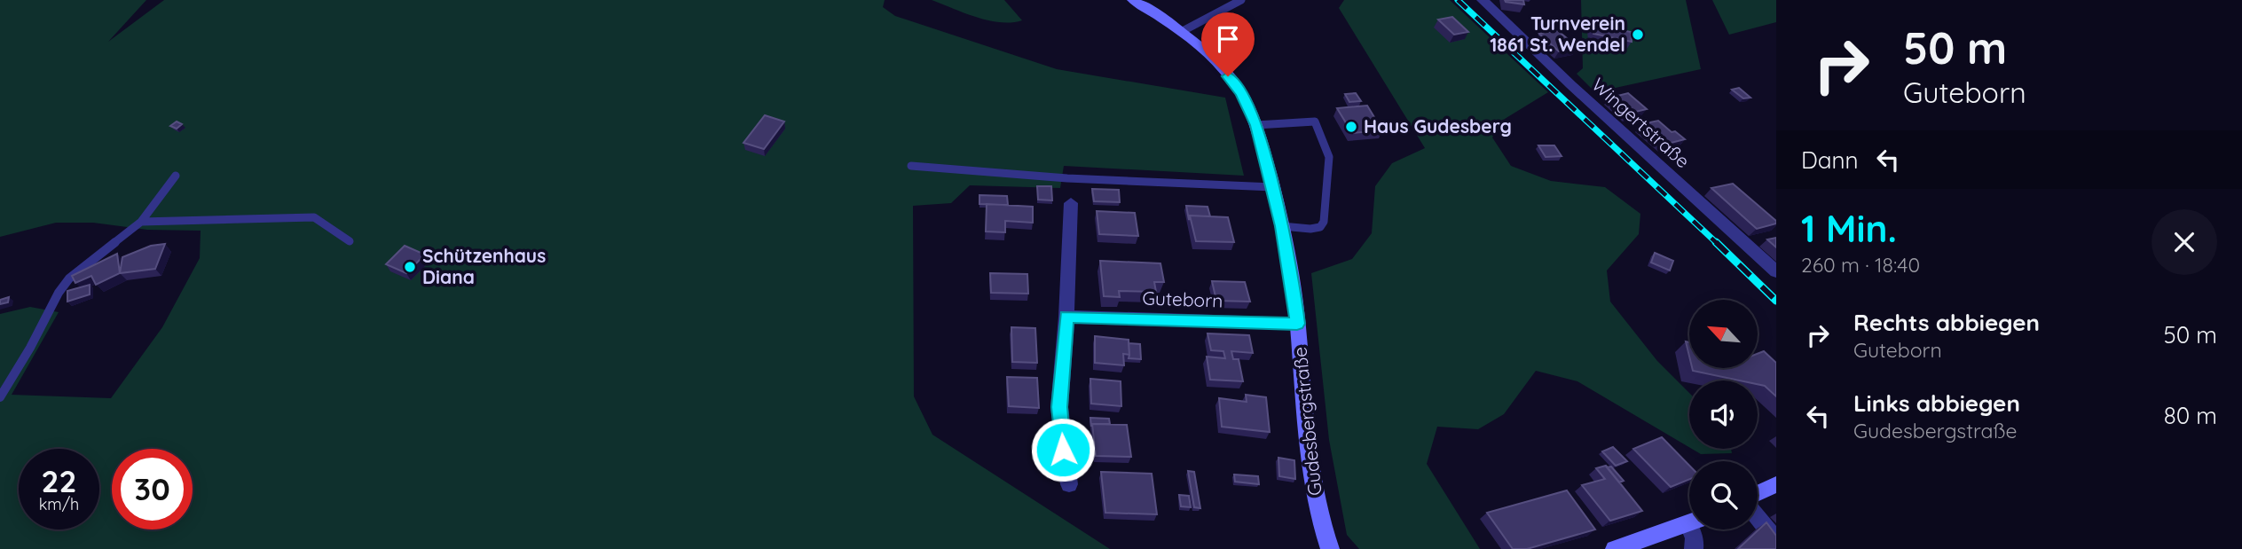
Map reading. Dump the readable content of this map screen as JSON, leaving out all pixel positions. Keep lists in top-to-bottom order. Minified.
{"streets":{"main road":["Gudesbergstraße"],"street":["Wingertstraße","Guteborn"]},"crossings":[["Guteborn","Gudesbergstraße"]],"places":["Turnverein 1861 St. Wendel","Haus Gudesberg","Schützenhaus Diana"],"north":"top left","page":{"turn":["50 m","Guteborn"],"then":"Dann","heading":["1 Min.","260 m · 18:40"],"list":[{"name":"Rechts abbiegen","note":"Guteborn","value":"50 m"},{"name":"Links abbiegen","note":"Gudesbergstraße","value":"80 m"}],"speed":"22 km/h","limit":"30"}}
